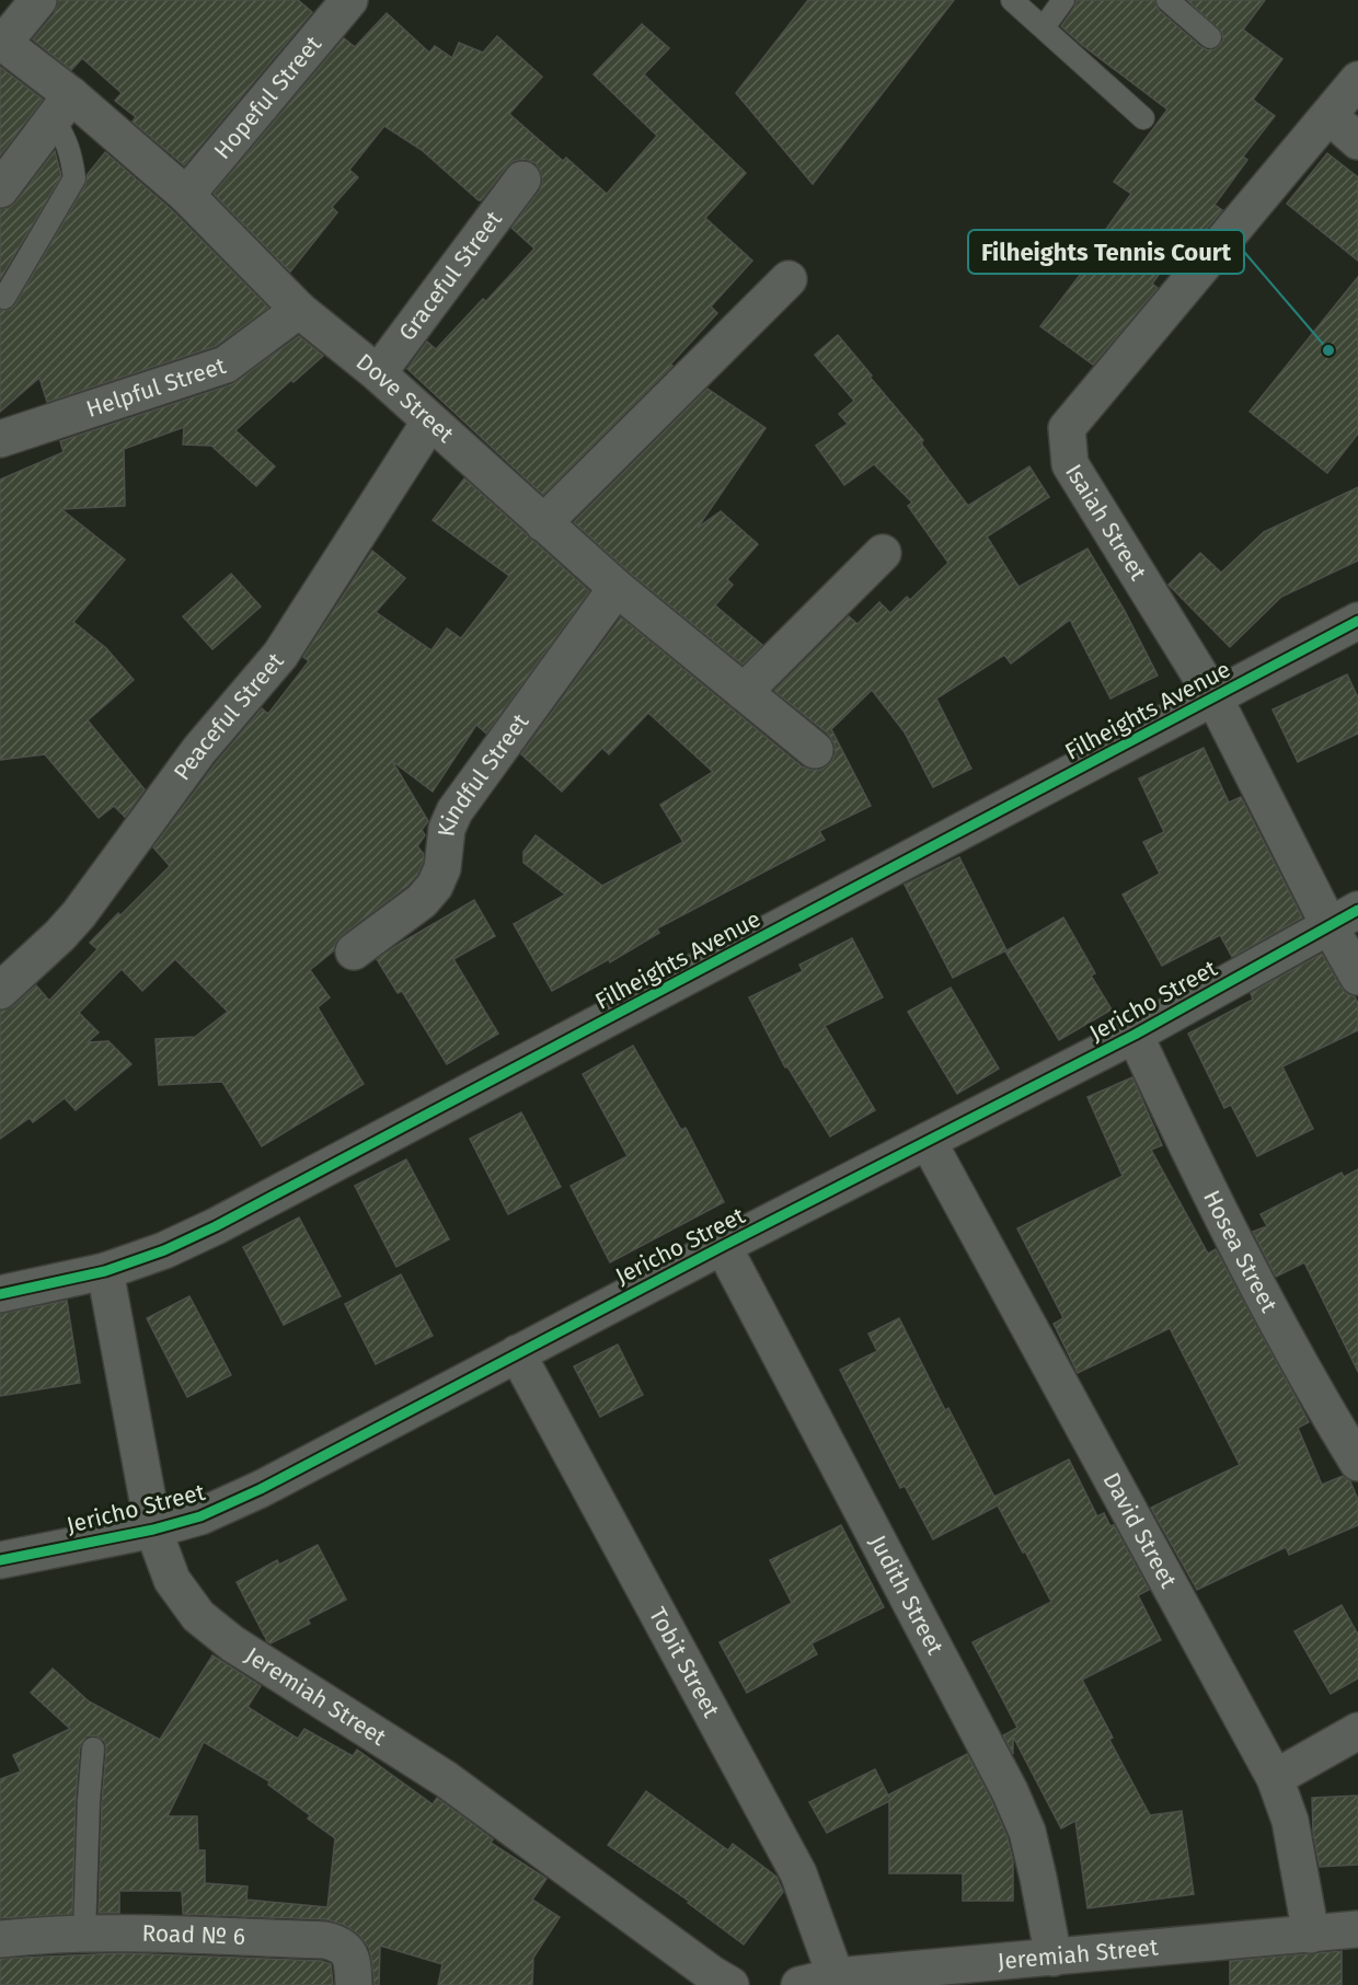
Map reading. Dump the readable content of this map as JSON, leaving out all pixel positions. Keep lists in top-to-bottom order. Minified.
{"streets":{"street":["Hopeful Street","Graceful Street","Helpful Street","Dove Street","Isaiah Street","Filheights Avenue","Peaceful Street","Kindful Street","Jericho Street","Hosea Street","David Street","Judith Street","Tobit Street","Jeremiah Street","Road № 6"]},"crossings":[["Hopeful Street","Dove Street"],["Graceful Street","Dove Street"],["Helpful Street","Dove Street"],["Dove Street","Peaceful Street"],["Dove Street","Kindful Street"],["Isaiah Street","Filheights Avenue"],["Isaiah Street","Jericho Street"],["Filheights Avenue","Jeremiah Street"],["Jericho Street","Hosea Street"],["Jericho Street","David Street"],["Jericho Street","Judith Street"],["Jericho Street","Tobit Street"],["Jericho Street","Jeremiah Street"],["David Street","Jeremiah Street"],["Judith Street","Jeremiah Street"],["Tobit Street","Jeremiah Street"]],"places":["Filheights Tennis Court"]}
